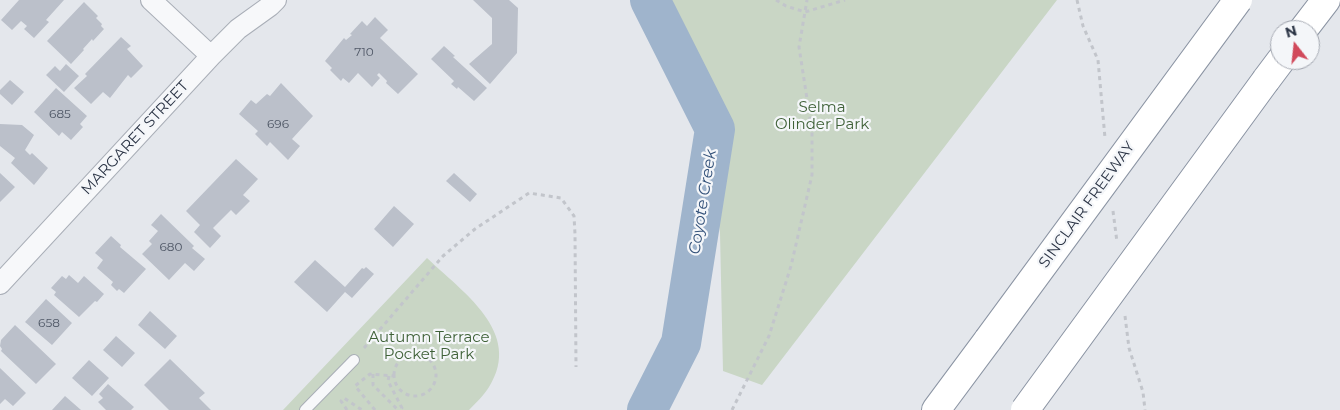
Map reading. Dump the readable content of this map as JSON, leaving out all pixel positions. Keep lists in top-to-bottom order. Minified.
{"streets":{"highway":["SINCLAIR FREEWAY"],"street":["MARGARET STREET"]},"water":["Coyote Creek"],"parks":["Selma Olinder Park","Autumn Terrace Pocket Park"],"house_numbers":["710","685","696","680","658"],"north":"top"}
